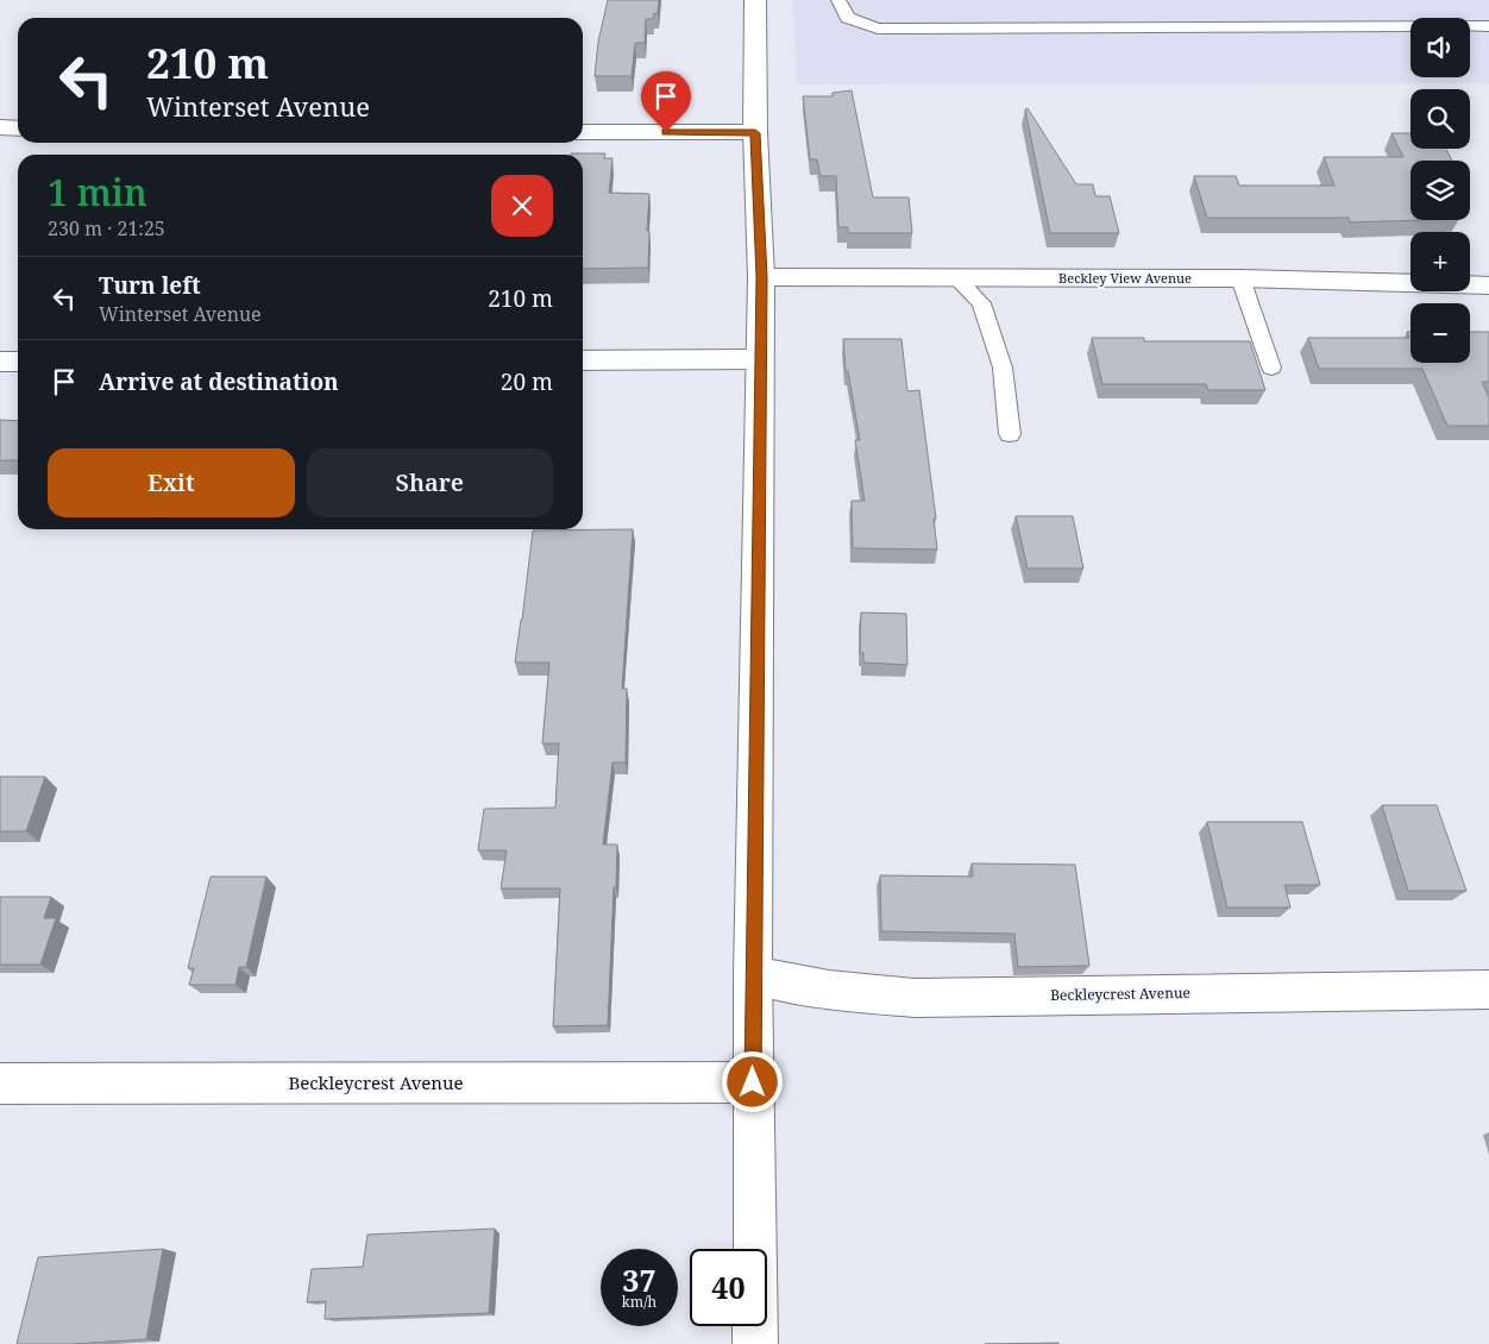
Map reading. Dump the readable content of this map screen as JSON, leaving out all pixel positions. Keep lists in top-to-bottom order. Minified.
{"streets":{"street":["Beckley View Avenue","Beckleycrest Avenue"]},"page":{"map_buttons":["+","−"],"turn":["210 m","Winterset Avenue"],"heading":["1 min","230 m · 21:25"],"list":[{"name":"Turn left","note":"Winterset Avenue","value":"210 m"},{"name":"Arrive at destination","value":"20 m"}],"buttons":["Exit","Share"],"speed":"37 km/h","limit":"40"}}
